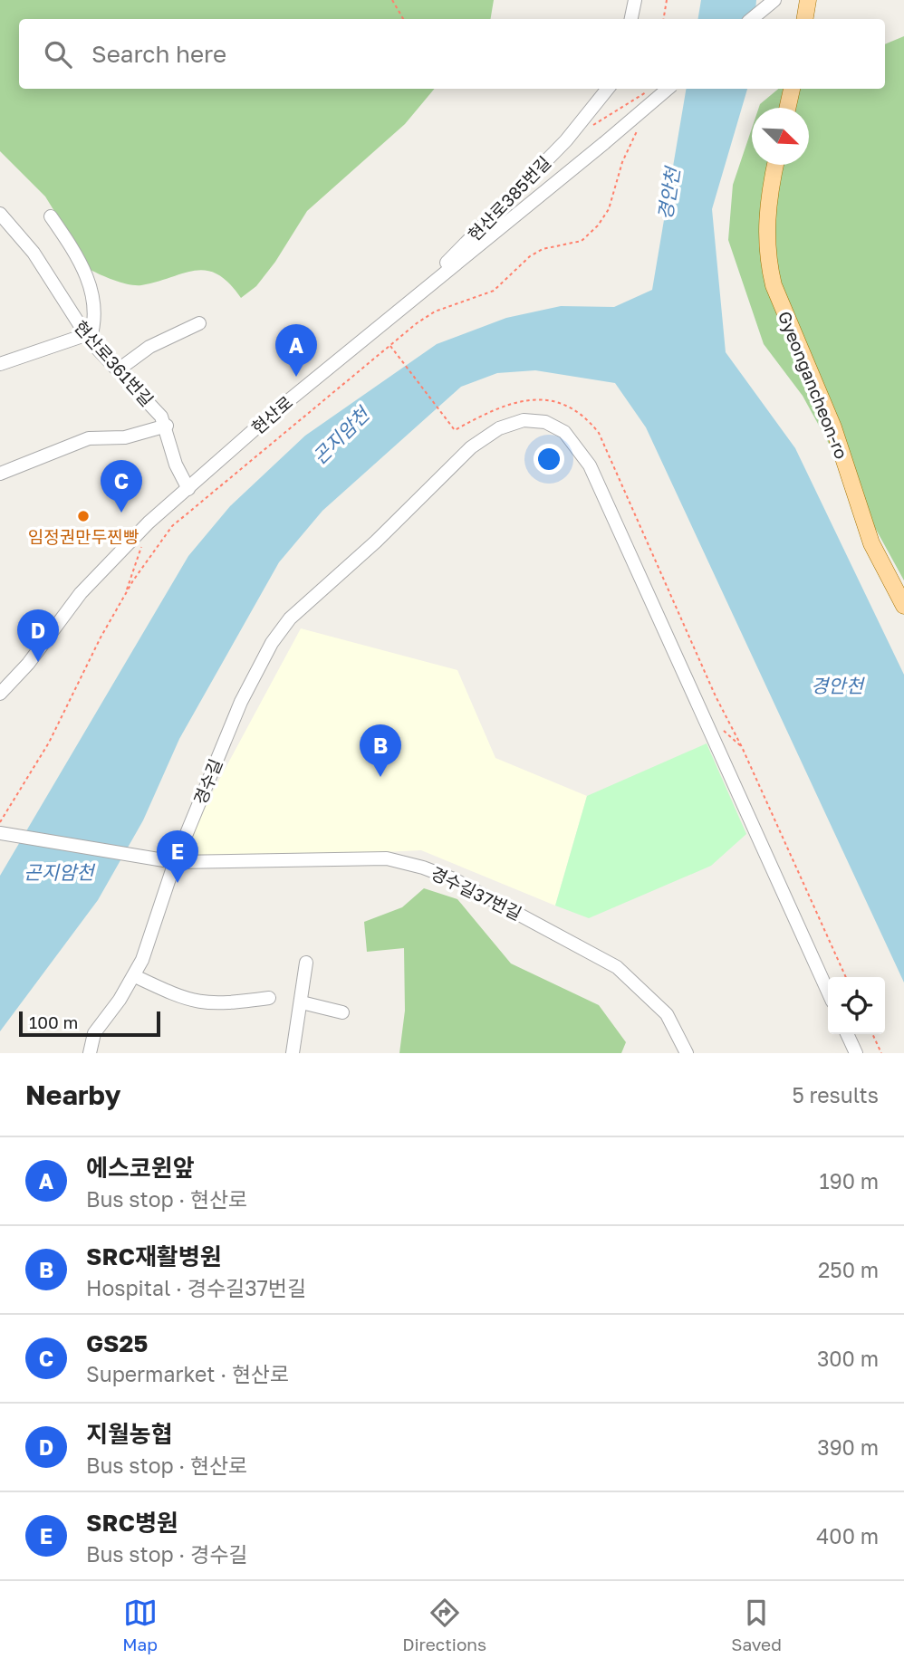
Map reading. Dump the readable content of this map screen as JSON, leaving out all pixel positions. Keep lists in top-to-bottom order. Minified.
{"streets":{"main road":["Gyeongancheon-ro"],"street":["현산로385번길","현산로361번길","현산로","경수길","경수길37번길"]},"crossings":[["현산로385번길","현산로"],["현산로361번길","현산로"],["경수길","경수길37번길"]],"water":["경안천","곤지암천"],"places":["임정권만두찐빵"],"scale_bar":"100 m","north":"bottom right","page":{"search":"Search here","pins":["A","C","D","B","E"],"scale":"100 m","heading":["Nearby","5 results"],"list":[{"mark":"A","name":"에스코윈앞","note":"Bus stop · 현산로","value":"190 m"},{"mark":"B","name":"SRC재활병원","note":"Hospital · 경수길37번길","value":"250 m"},{"mark":"C","name":"GS25","note":"Supermarket · 현산로","value":"300 m"},{"mark":"D","name":"지월농협","note":"Bus stop · 현산로","value":"390 m"},{"mark":"E","name":"SRC병원","note":"Bus stop · 경수길","value":"400 m"}],"nav":["Map","Directions","Saved"]}}
